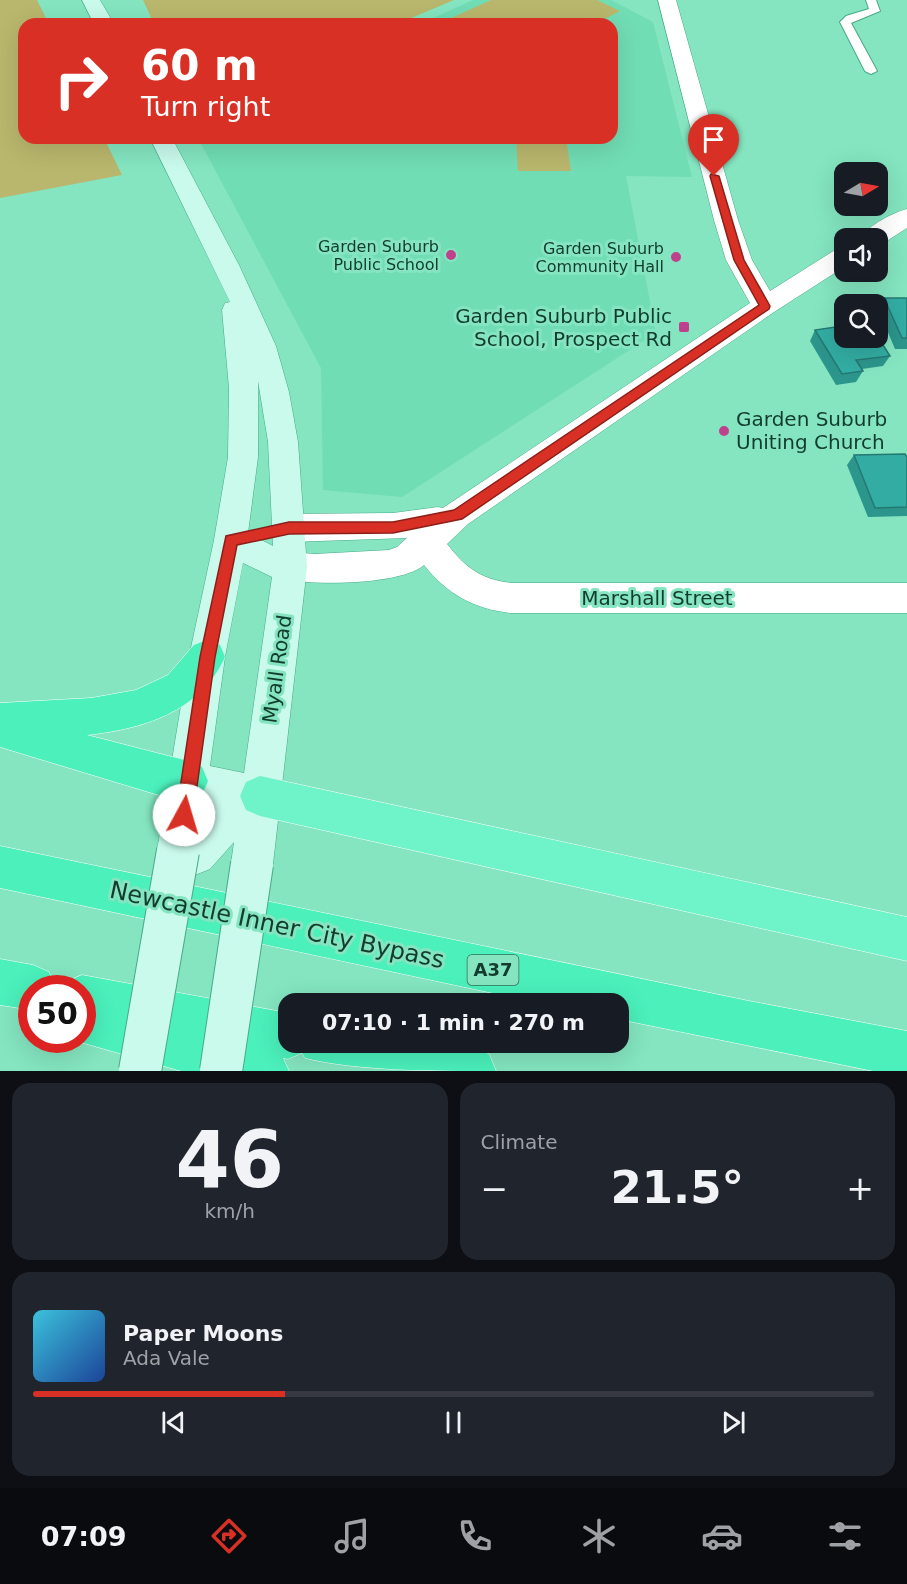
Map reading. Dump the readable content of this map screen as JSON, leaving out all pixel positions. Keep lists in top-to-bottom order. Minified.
{"streets":{"highway":["Newcastle Inner City Bypass","A37"],"main road":["Myall Road"],"street":["Marshall Street"]},"places":{"other":["Garden Suburb Public School","Garden Suburb Community Hall","Garden Suburb Uniting Church"],"transit":["Garden Suburb Public School, Prospect Rd"]},"north":"right","page":{"turn":["60 m","Turn right"],"limit":"50","trip":"07:10 · 1 min · 270 m","tile":[["46","km/h"],"Climate"],"heat":["−","21.5°","+"],"song":["Paper Moons","Ada Vale"],"tabs":"07:09"}}
